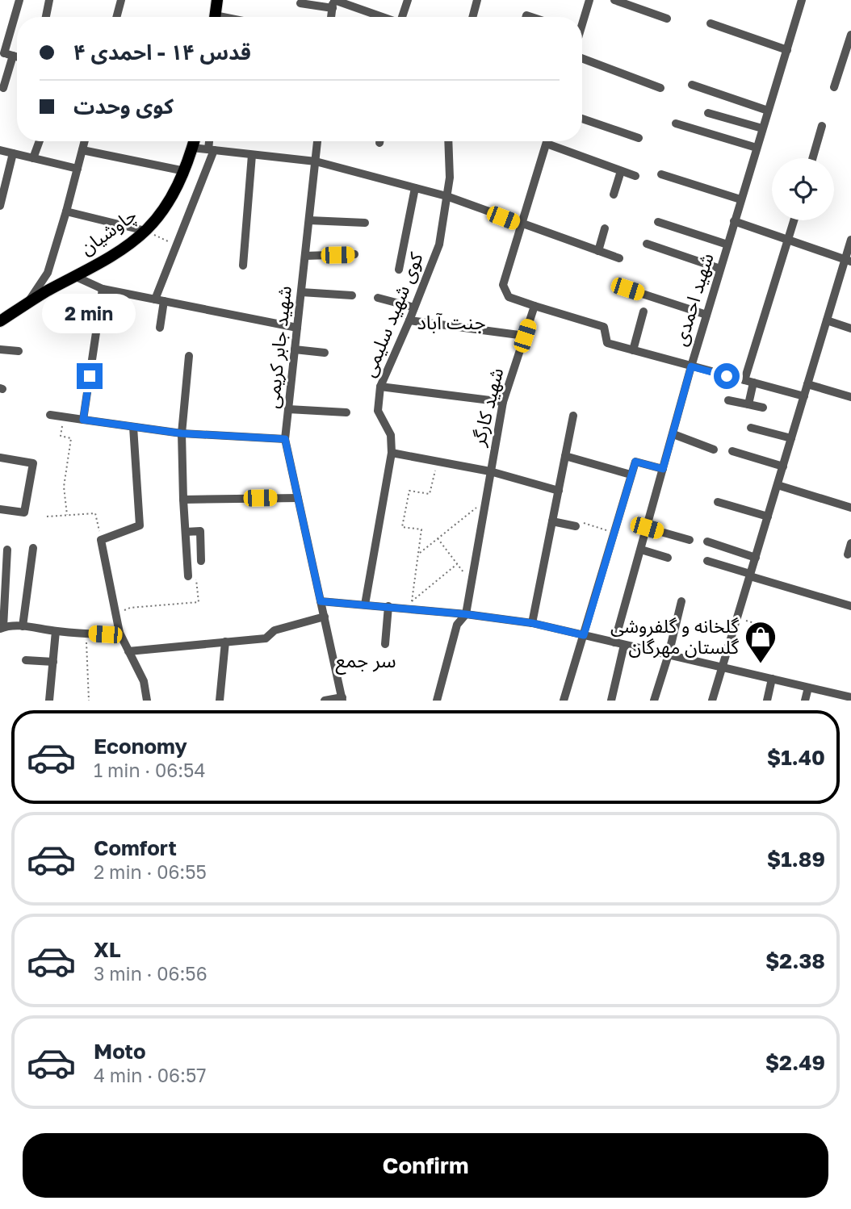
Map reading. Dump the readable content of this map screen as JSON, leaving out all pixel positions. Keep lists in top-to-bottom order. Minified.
{"streets":{"main road":["چاوشیان"],"street":["شهید احمدی","کوی شهید سلیمی","شهید جابر کریمی","شهید کارگر"]},"districts":["جنت آباد","سر جمع"],"places":{"shop":["گلخانه و گلفروشی گلستان مهرگان"]},"page":{"banner":["قدس ۱۴ - احمدی ۴","کوی وحدت"],"bubble":"2 min","list":[{"name":"Economy","note":"1 min · 06:54","value":"$1.40"},{"name":"Comfort","note":"2 min · 06:55","value":"$1.89"},{"name":"XL","note":"3 min · 06:56","value":"$2.38"},{"name":"Moto","note":"4 min · 06:57","value":"$2.49"}],"buttons":"Confirm"}}
